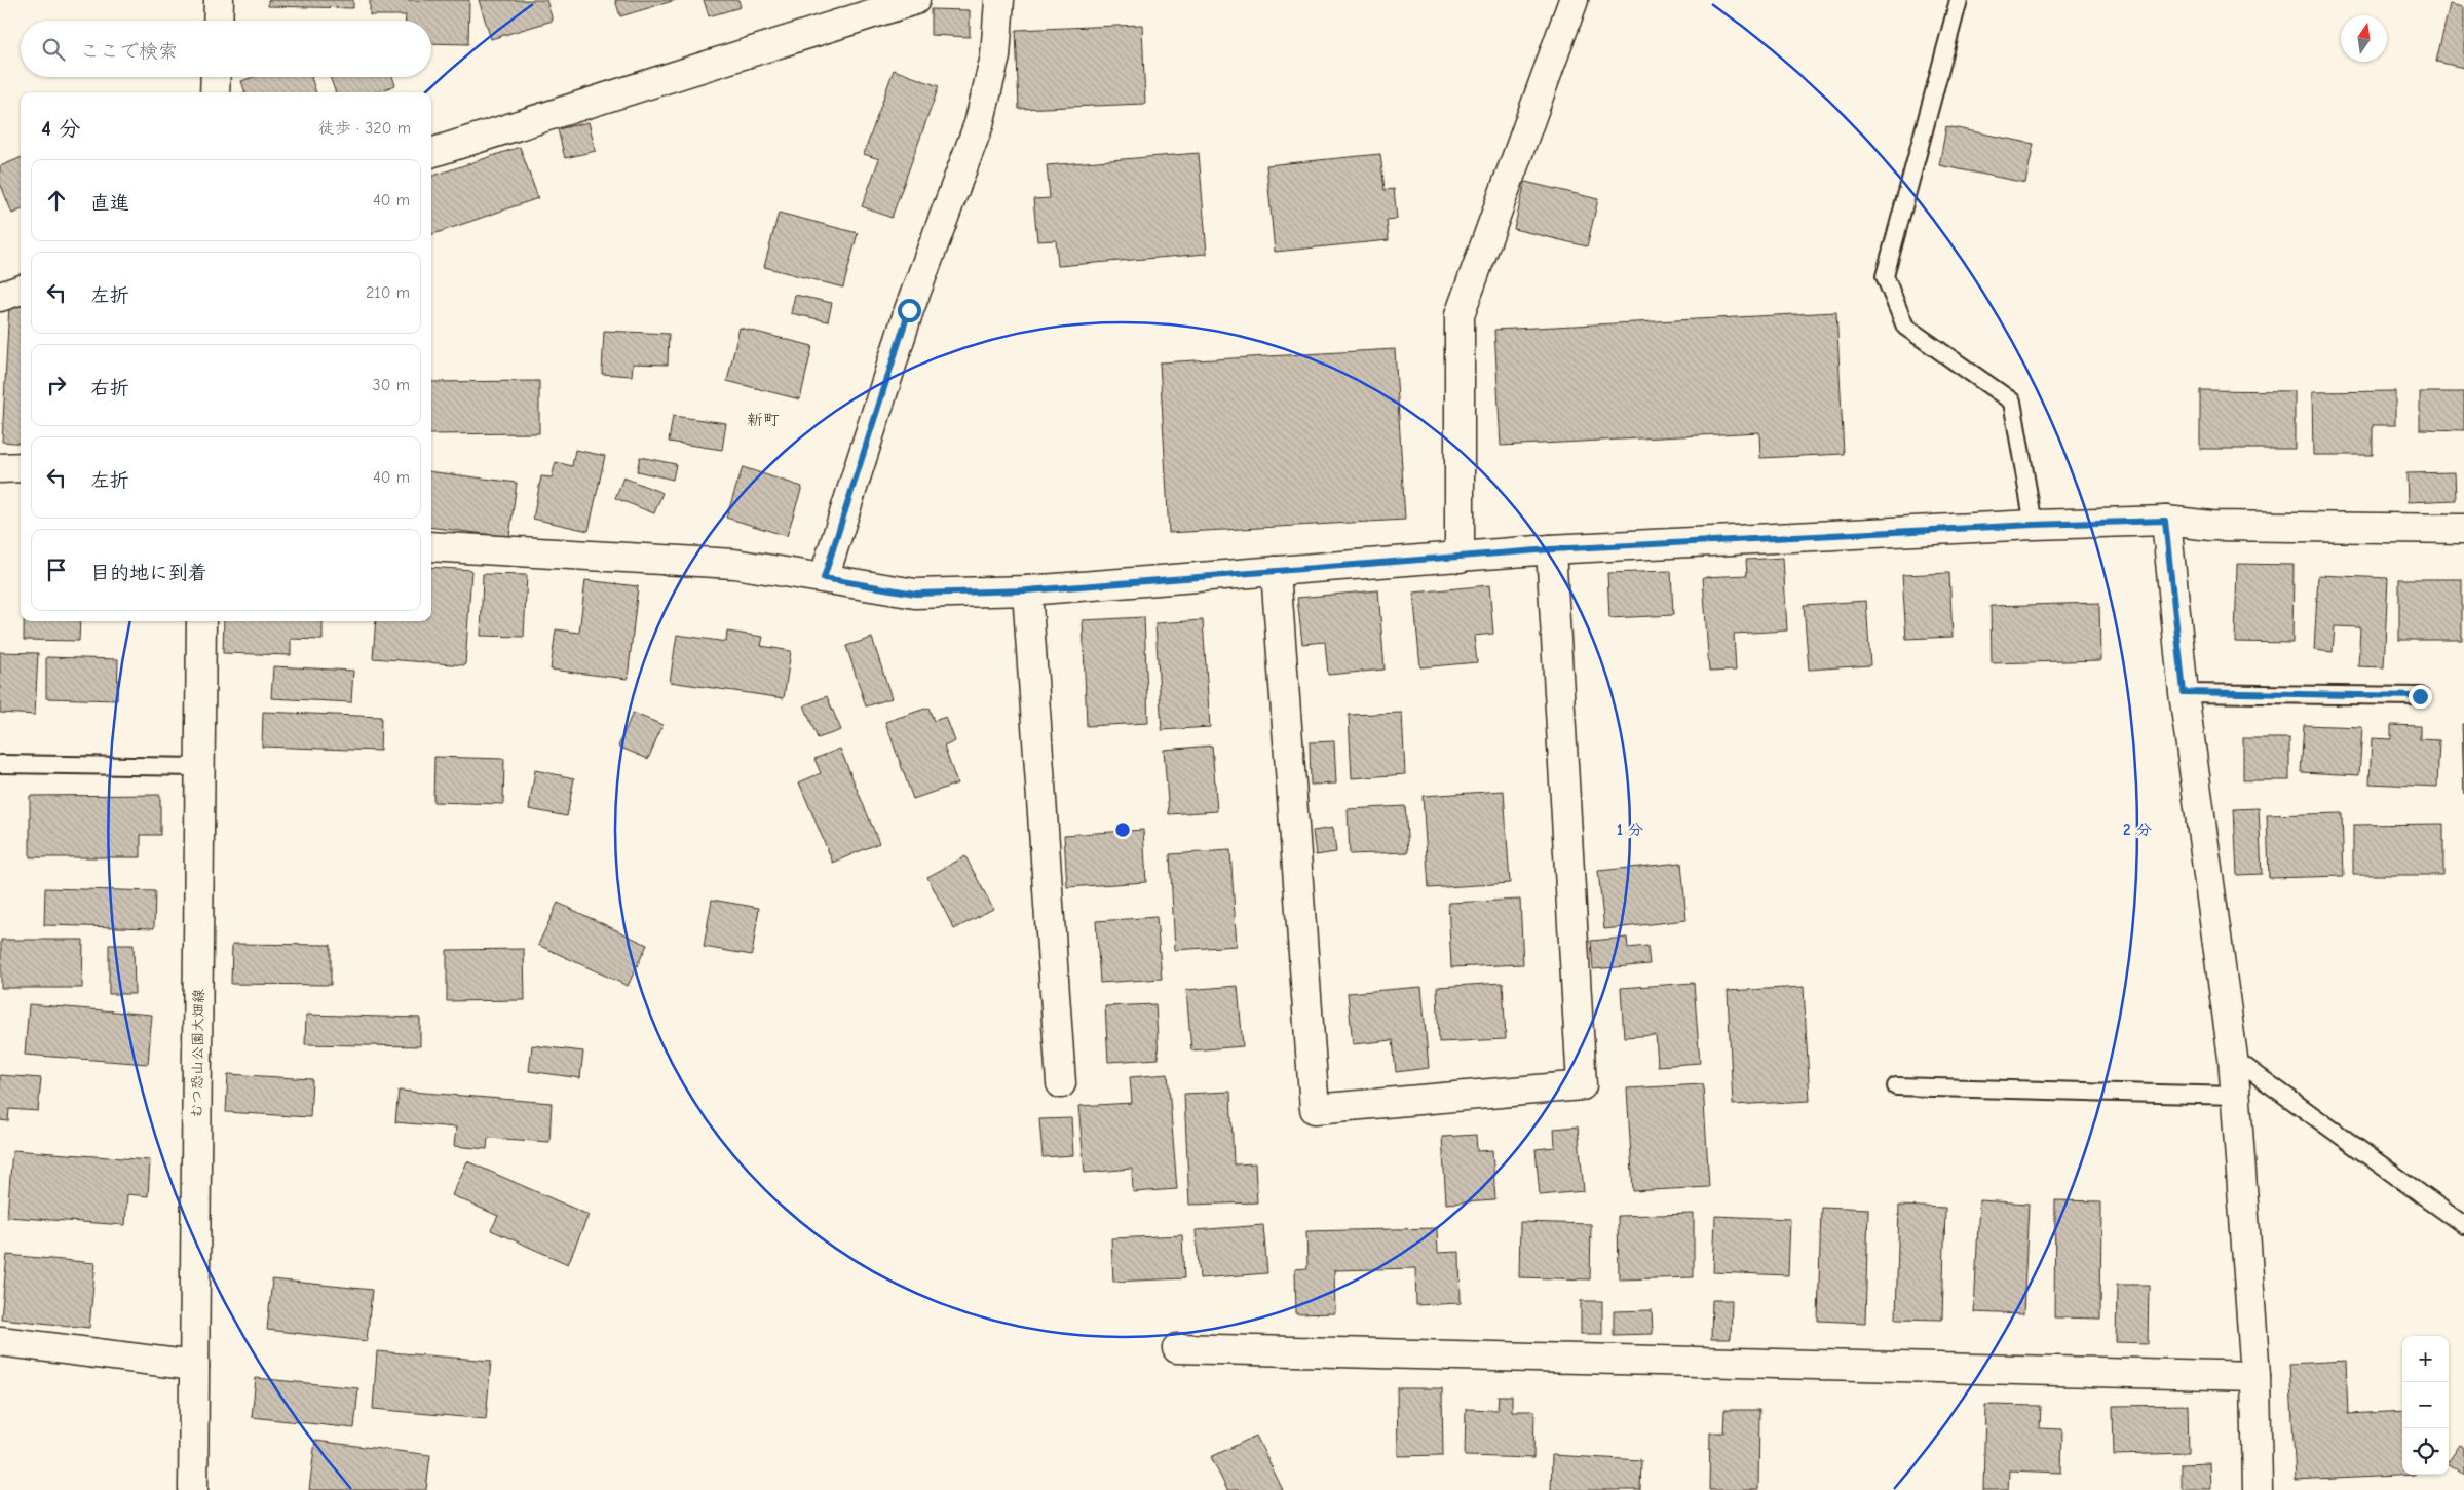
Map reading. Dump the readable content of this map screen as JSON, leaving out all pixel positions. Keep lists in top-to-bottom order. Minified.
{"streets":{"street":["むつ恐山公園大畑線"]},"districts":["新町"],"north":"top","page":{"search":"ここで検索","heading":["4 分","徒歩 · 320 m"],"list":[["直進","40 m"],["左折","210 m"],["右折","30 m"],["左折","40 m"],"目的地に到着"],"map_buttons":["+","−"]},"rings":["1 分","2 分"]}
